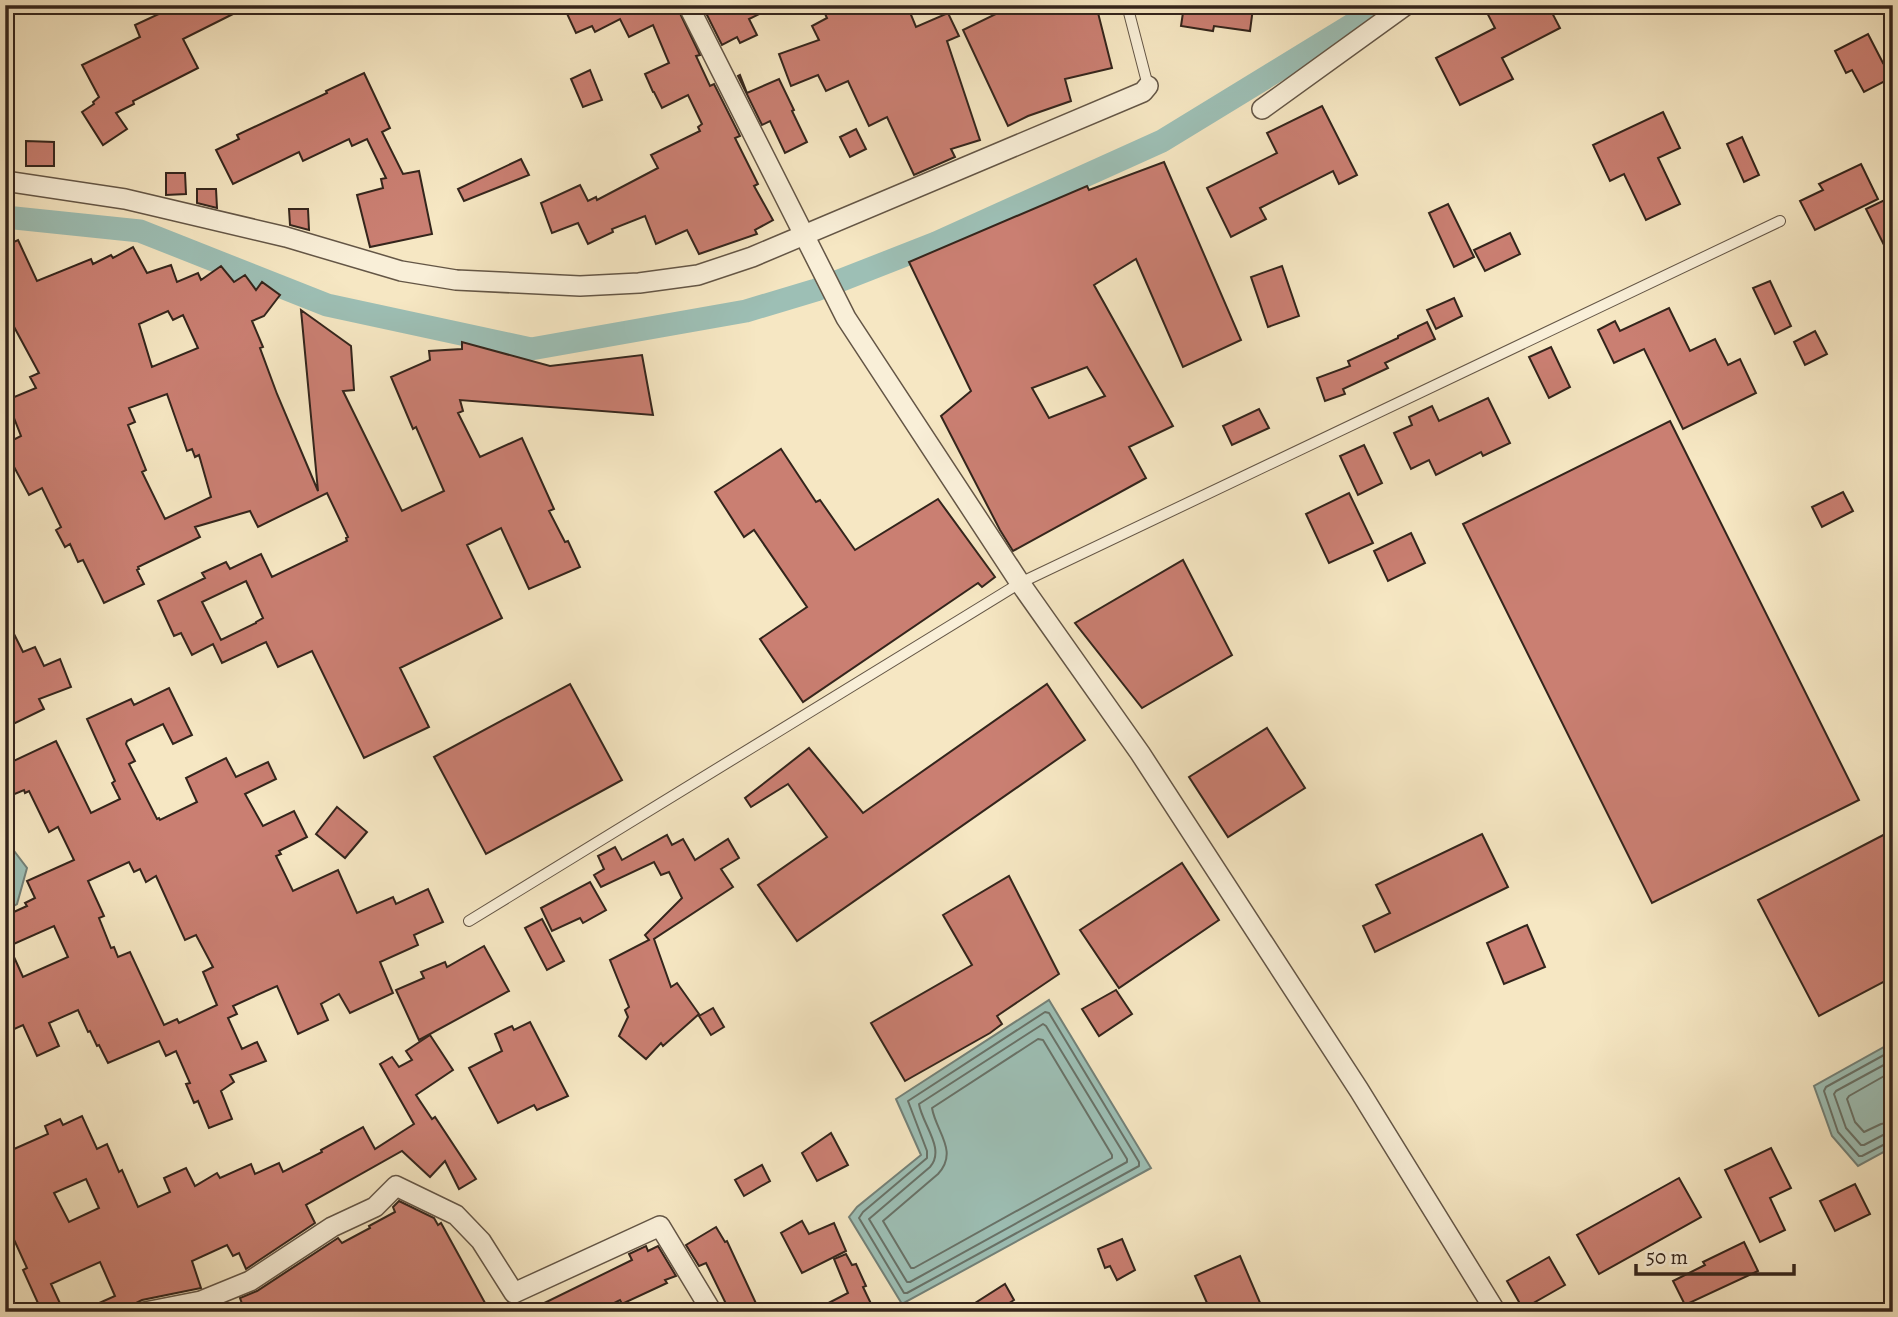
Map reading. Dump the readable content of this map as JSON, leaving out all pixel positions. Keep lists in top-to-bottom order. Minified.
{"scale_bar":"50 m"}
